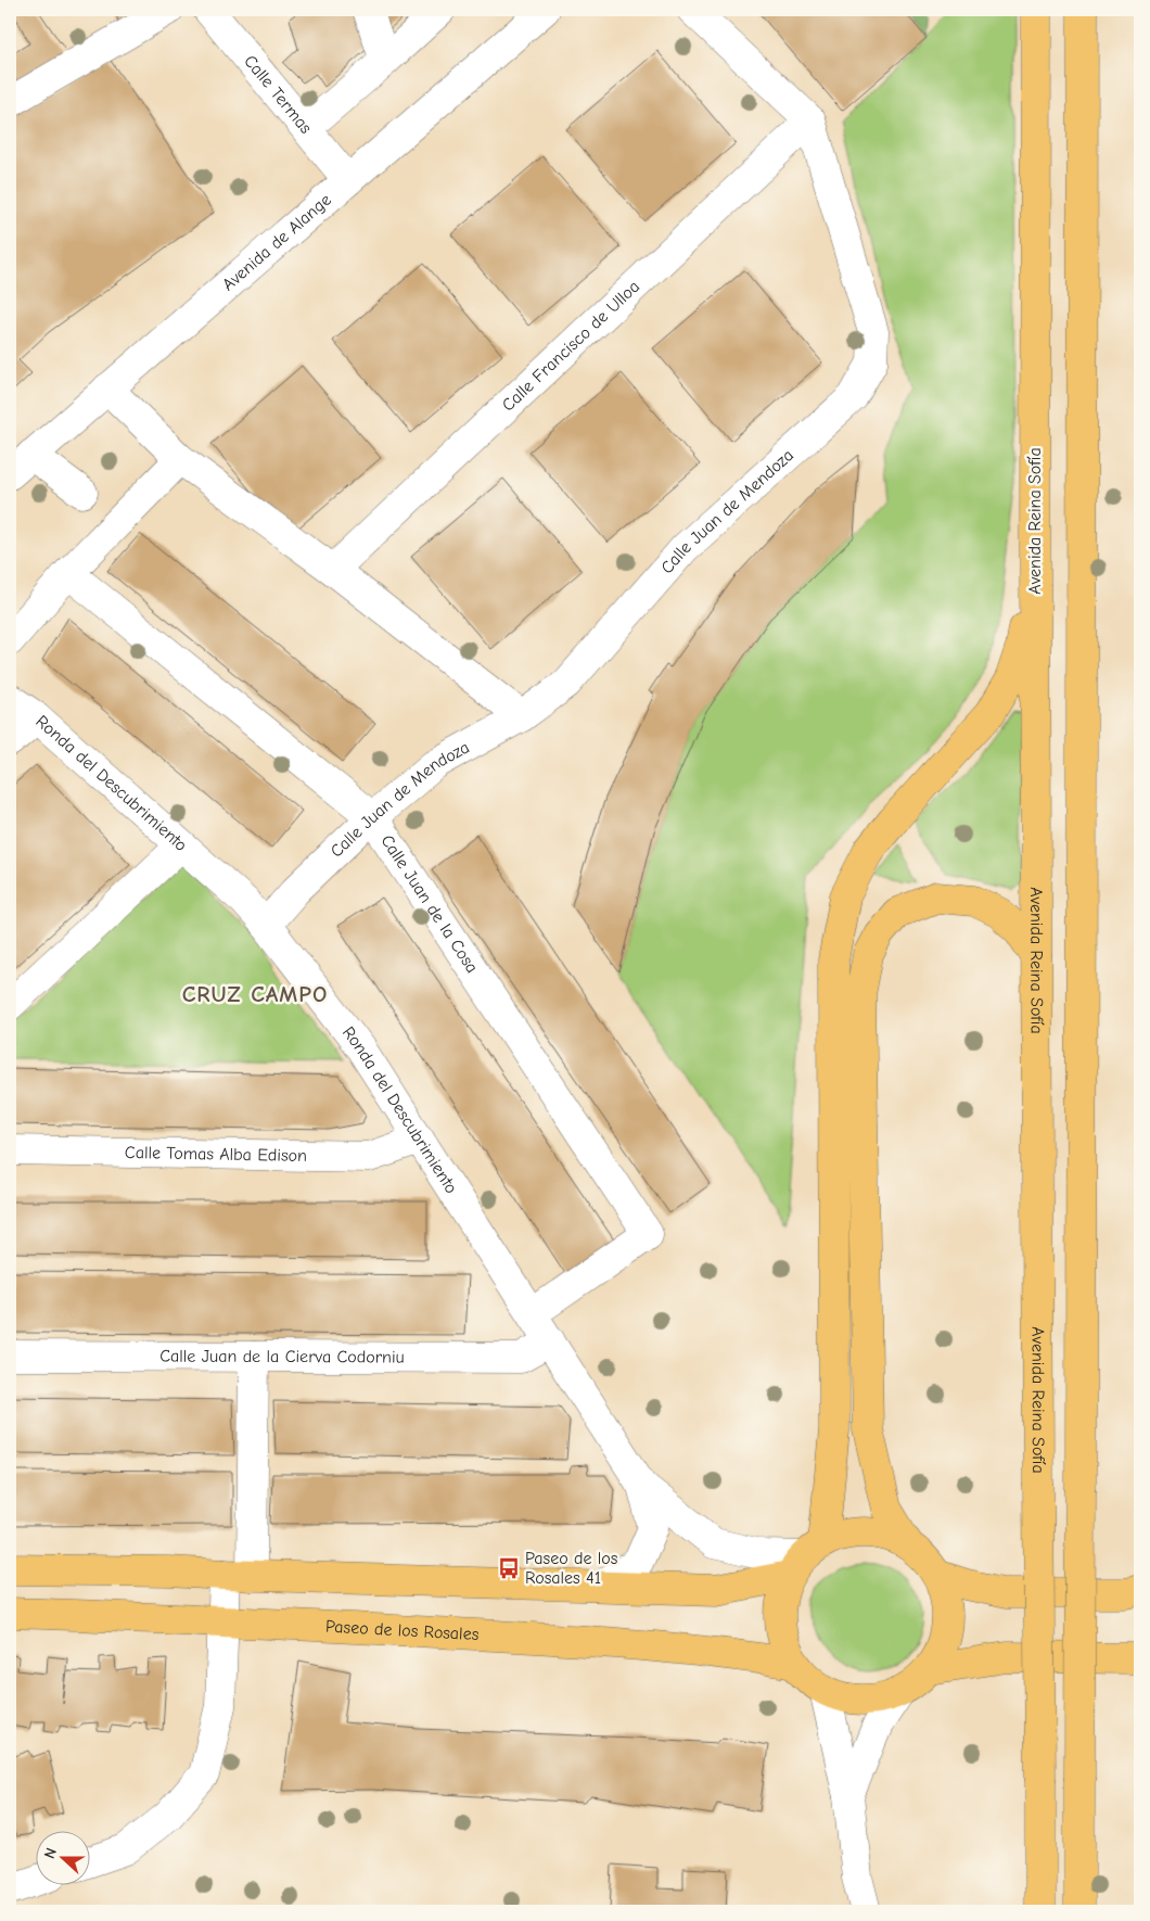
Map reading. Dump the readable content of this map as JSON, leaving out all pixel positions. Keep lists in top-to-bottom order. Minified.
{"streets":{"main road":["Avenida Reina Sofía","Paseo de los Rosales"],"street":["Calle Termas","Avenida de Alange","Calle Francisco de Ulloa","Calle Juan de Mendoza","Ronda del Descubrimiento","Calle Juan de la Cosa","Calle Tomas Alba Edison","Calle Juan de la Cierva Codorniu"]},"crossings":[["Calle Termas","Avenida de Alange"],["Calle Francisco de Ulloa","Calle Juan de Mendoza"],["Calle Juan de Mendoza","Ronda del Descubrimiento"],["Calle Juan de Mendoza","Calle Juan de la Cosa"],["Ronda del Descubrimiento","Calle Juan de la Cosa"],["Ronda del Descubrimiento","Calle Tomas Alba Edison"],["Ronda del Descubrimiento","Calle Juan de la Cierva Codorniu"]],"districts":["CRUZ CAMPO"],"places":{"bus stop":["Paseo de los Rosales 41"]},"north":"left"}
